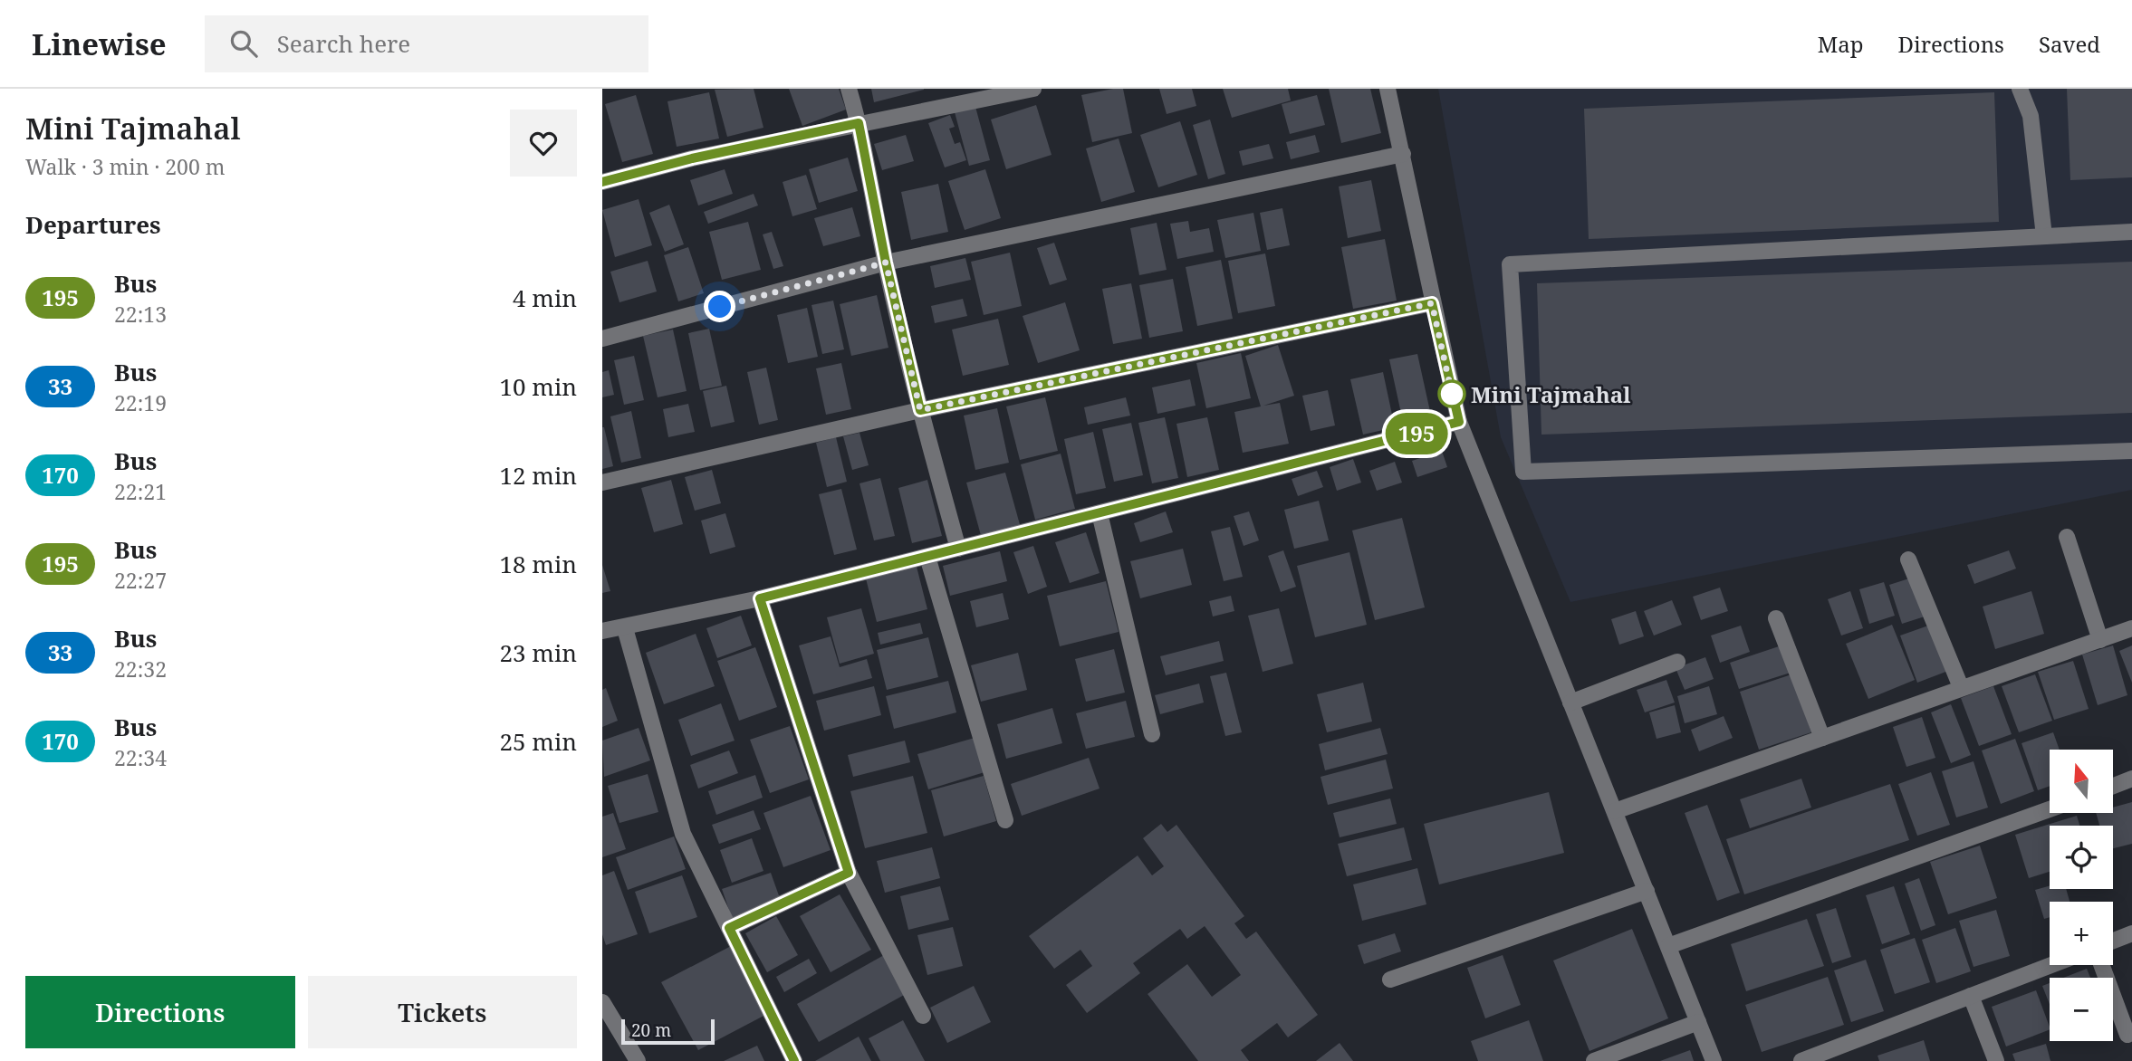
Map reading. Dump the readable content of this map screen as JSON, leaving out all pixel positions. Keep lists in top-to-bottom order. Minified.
{"places":["Mini Tajmahal"],"lines":["bus line 195"],"scale_bar":"20 m","north":"top","page":{"header":"Linewise","search":"Search here","nav":["Map","Directions","Saved"],"heading":[["Mini Tajmahal","Walk · 3 min · 200 m"],"Departures"],"on_map":"195","list":[{"mark":"195","name":"Bus","note":"22:13","value":"4 min"},{"mark":"33","name":"Bus","note":"22:19","value":"10 min"},{"mark":"170","name":"Bus","note":"22:21","value":"12 min"},{"mark":"195","name":"Bus","note":"22:27","value":"18 min"},{"mark":"33","name":"Bus","note":"22:32","value":"23 min"},{"mark":"170","name":"Bus","note":"22:34","value":"25 min"}],"map_buttons":["+","−"],"buttons":["Directions","Tickets"],"scale":"20 m"}}
